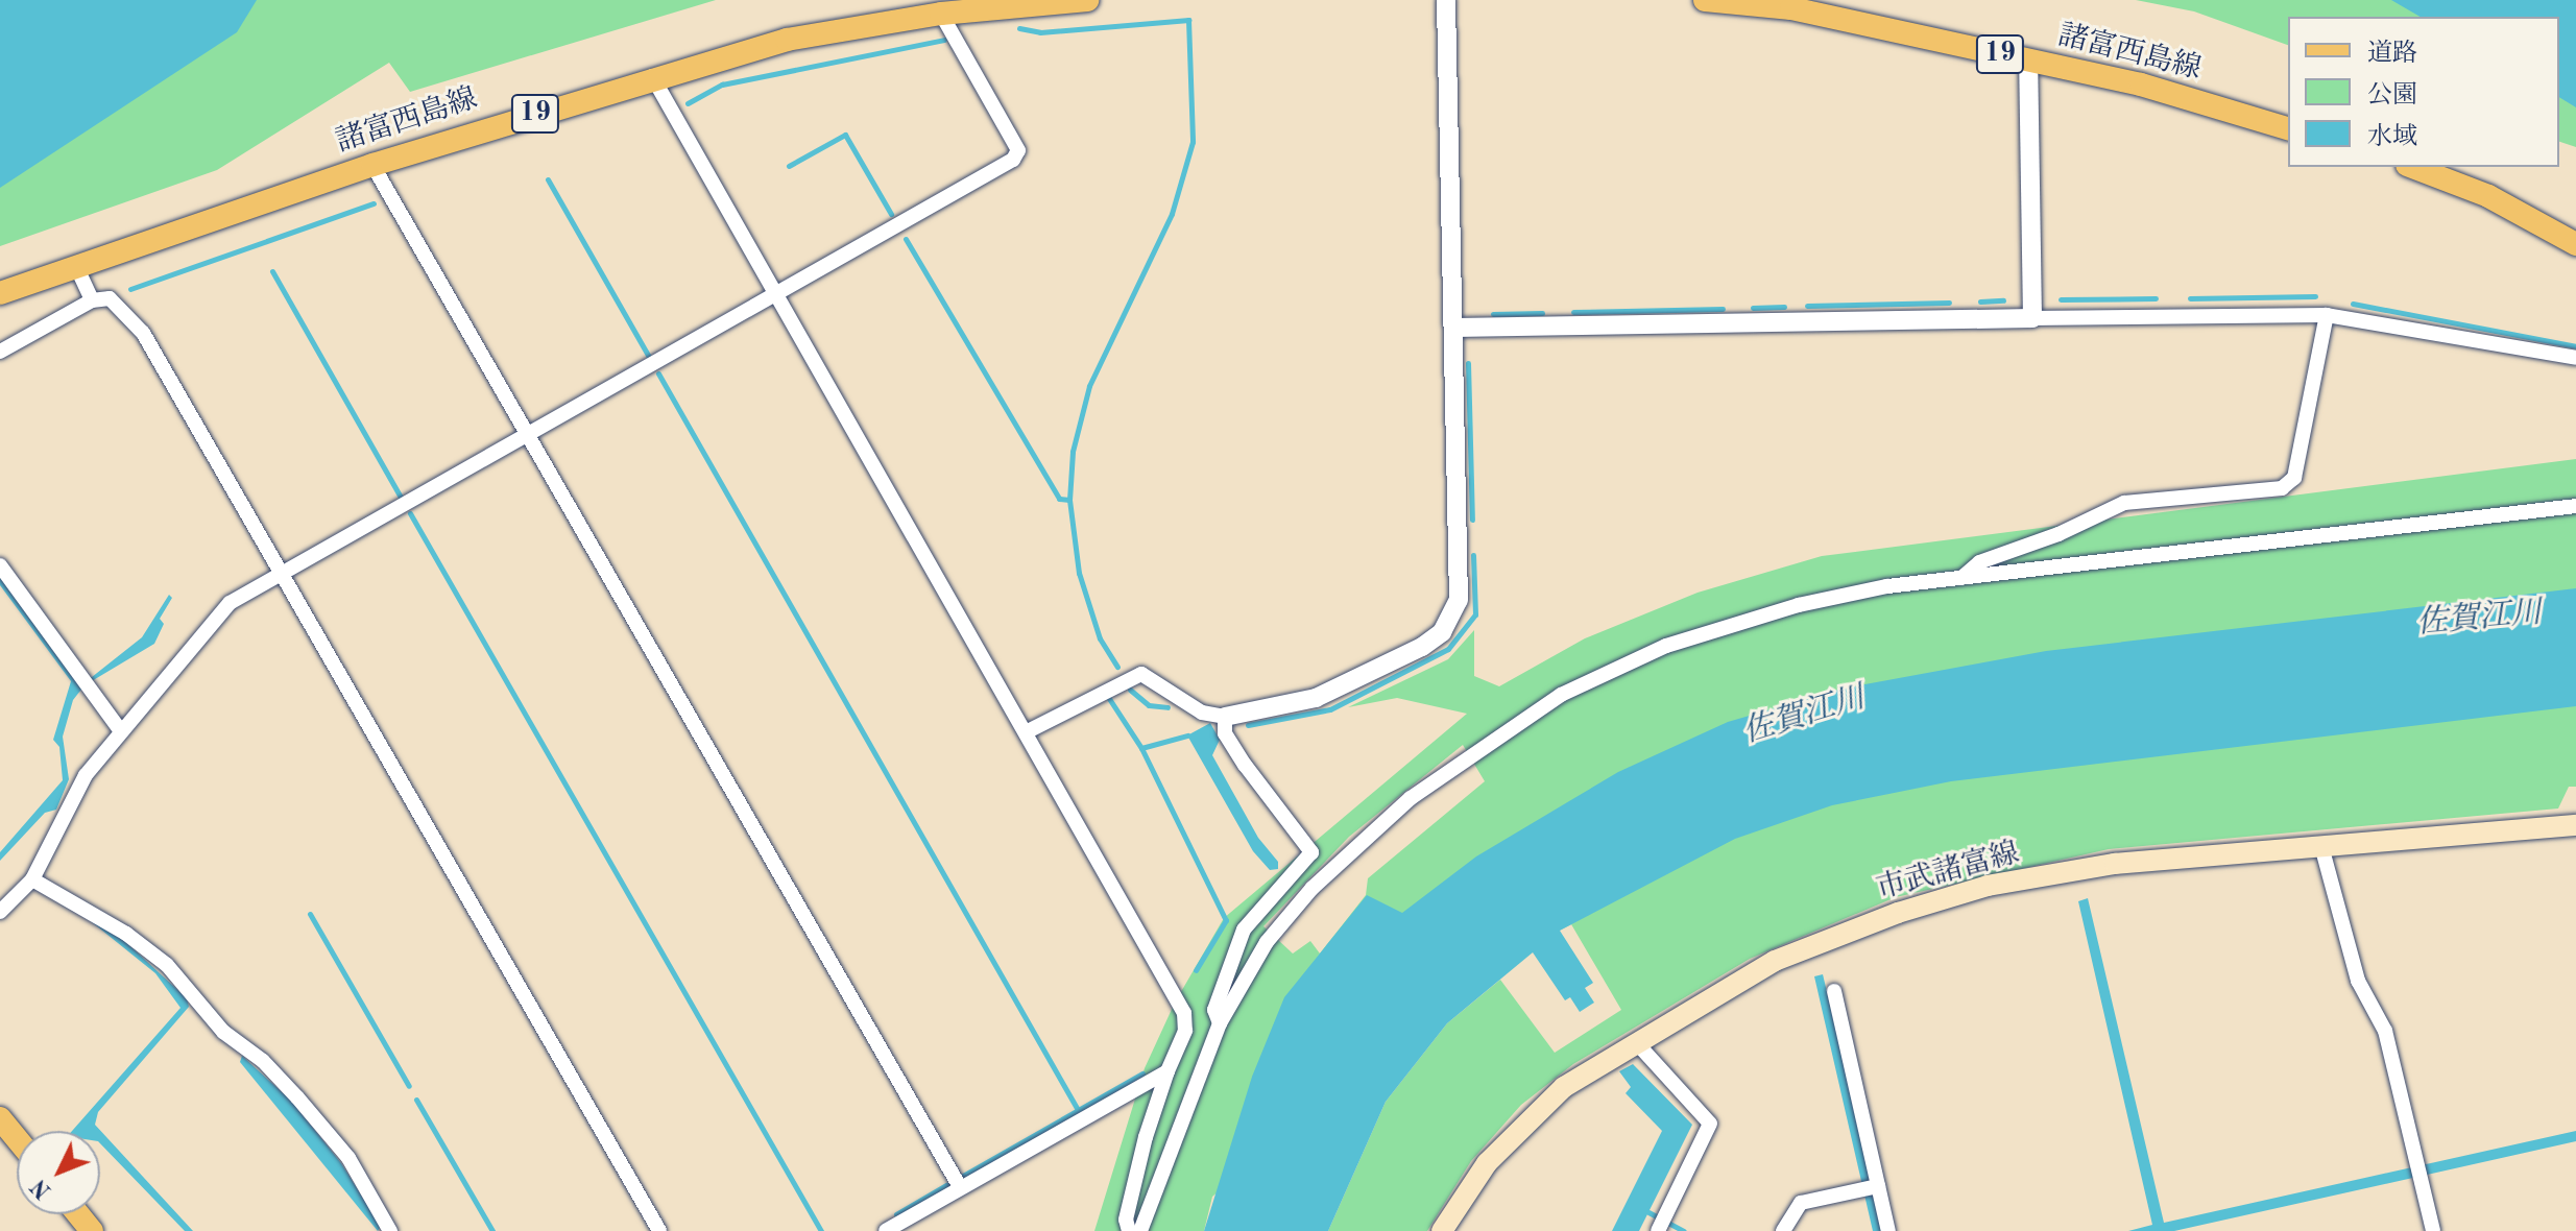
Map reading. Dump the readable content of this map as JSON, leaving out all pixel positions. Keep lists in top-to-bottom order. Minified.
{"streets":{"main road":["諸富西島線","19","市武諸富線"]},"water":["佐賀江川"],"legend":["道路","公園","水域"],"north":"bottom left"}
